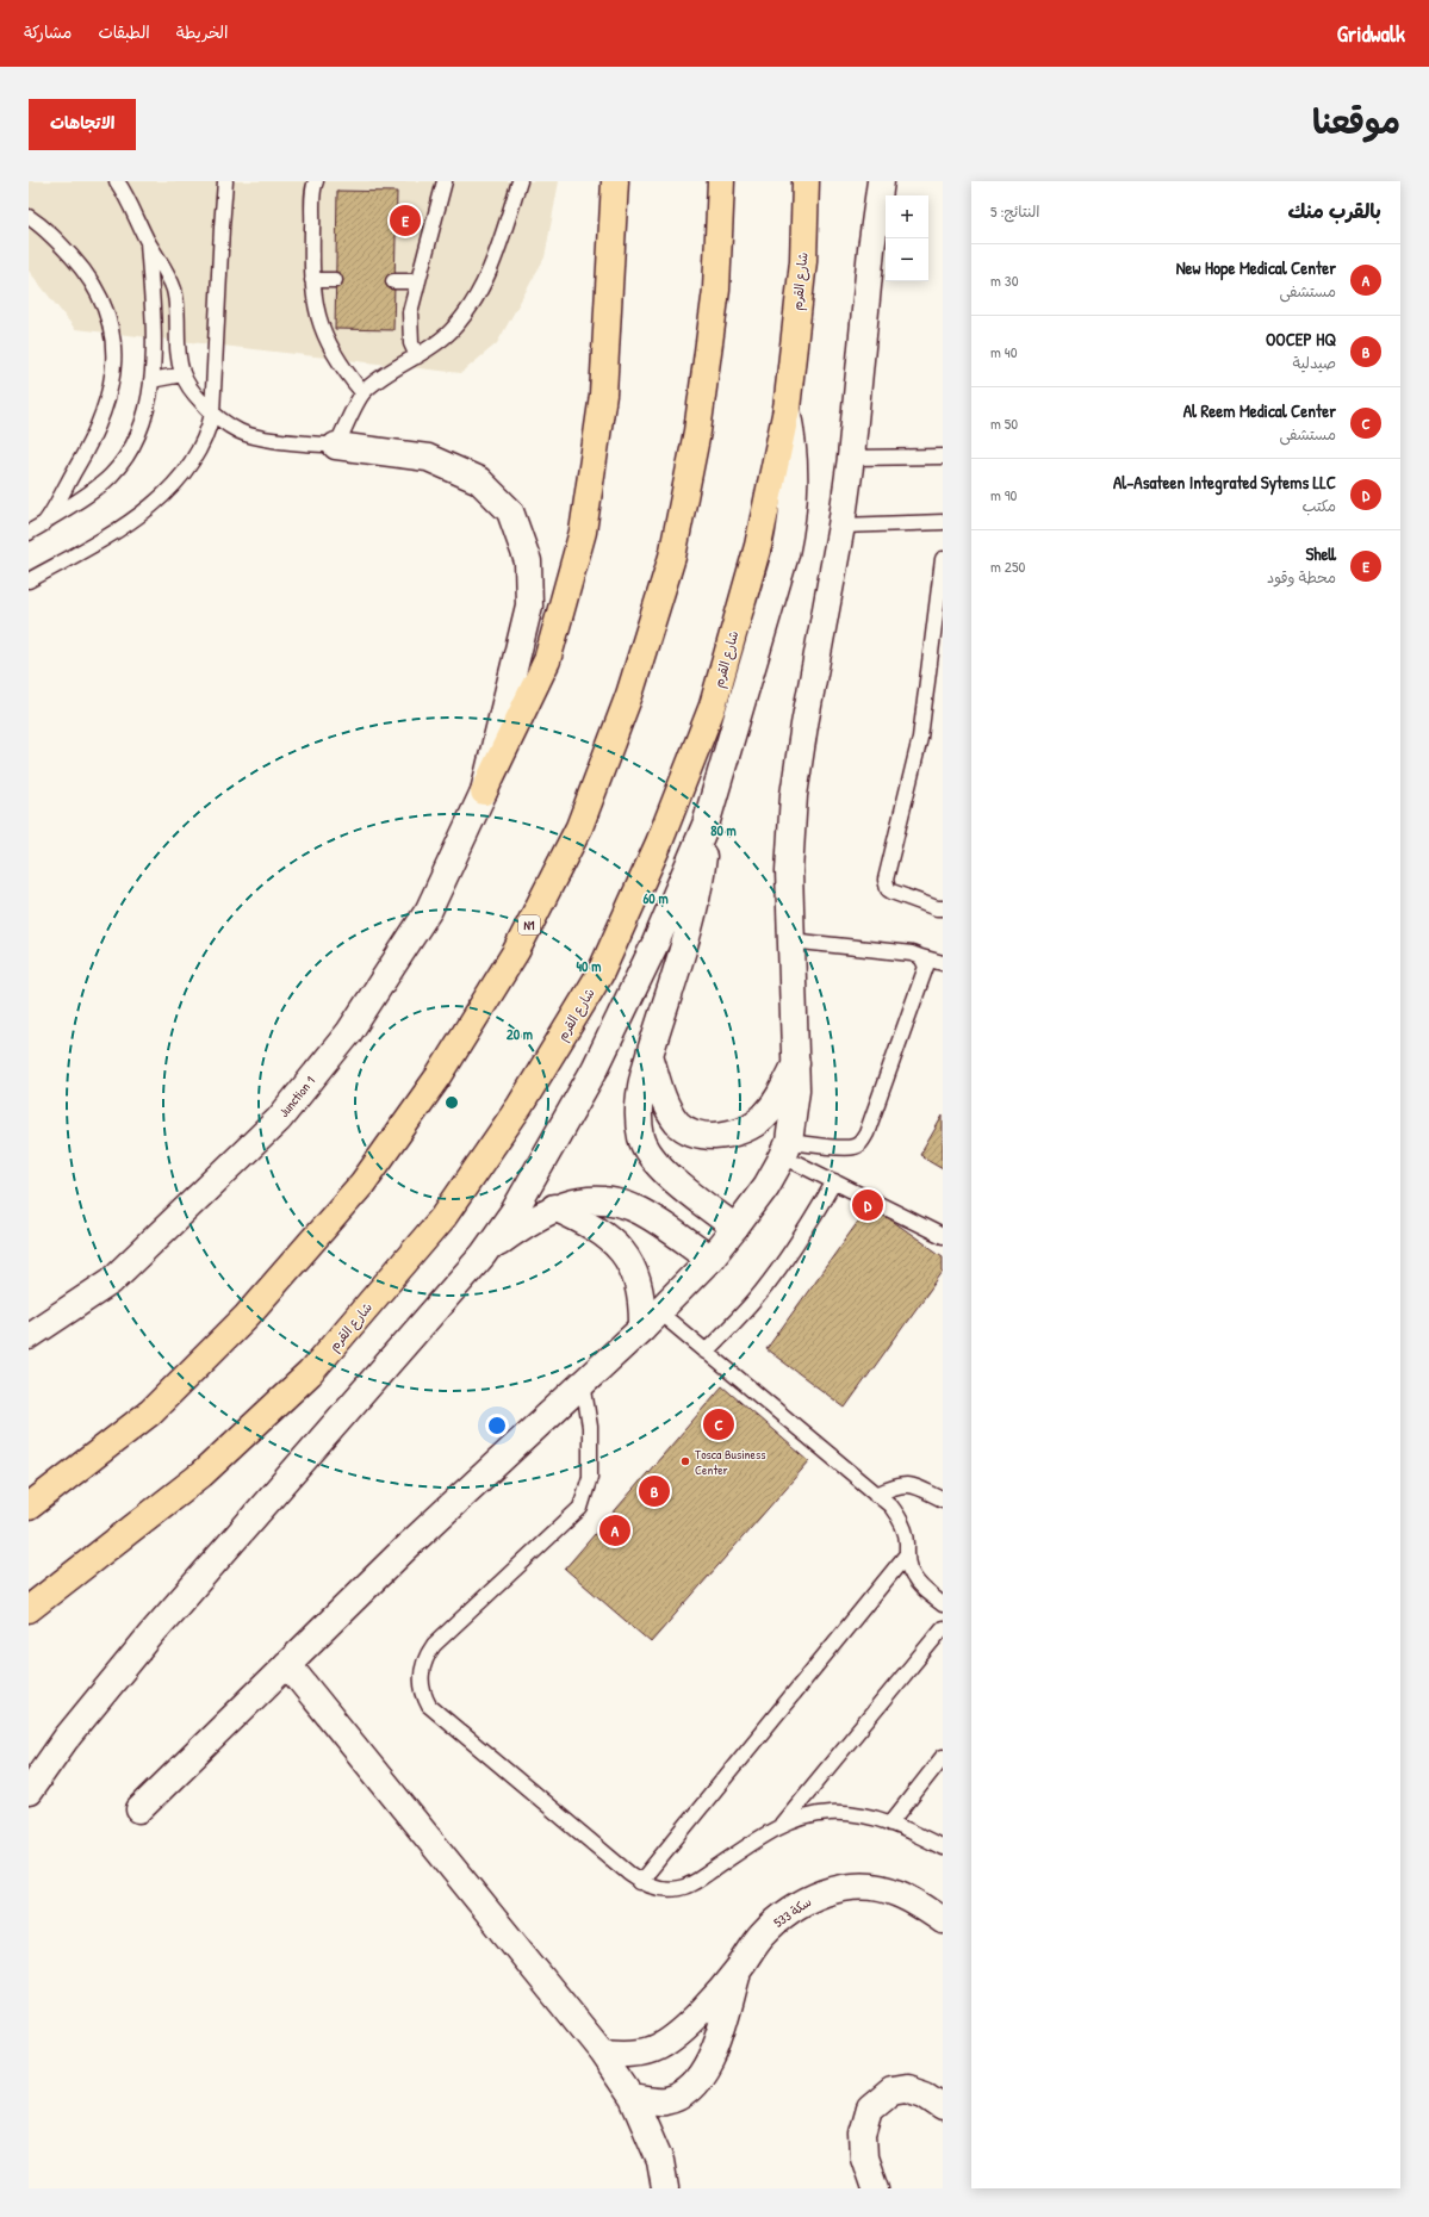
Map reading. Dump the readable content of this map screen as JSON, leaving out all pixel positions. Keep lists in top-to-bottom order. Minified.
{"streets":{"highway":["شارع القرم","N1"],"street":["Junction 1","سكة 533"]},"places":["Tosca Business Center"],"page":{"header":"Gridwalk","nav":["الخريطة","الطبقات","مشاركة"],"title":"موقعنا","buttons":"الاتجاهات","heading":["بالقرب منك","النتائج: 5"],"map_buttons":["+","−"],"pins":["E","D","C","B","A"],"list":[{"mark":"A","name":"New Hope Medical Center","note":"مستشفى","value":"30 m"},{"mark":"B","name":"OOCEP HQ","note":"صيدلية","value":"40 m"},{"mark":"C","name":"Al Reem Medical Center","note":"مستشفى","value":"50 m"},{"mark":"D","name":"Al-Asateen Integrated Sytems LLC","note":"مكتب","value":"90 m"},{"mark":"E","name":"Shell","note":"محطة وقود","value":"250 m"}]},"rings":["80 m","60 m","40 m","20 m"]}
